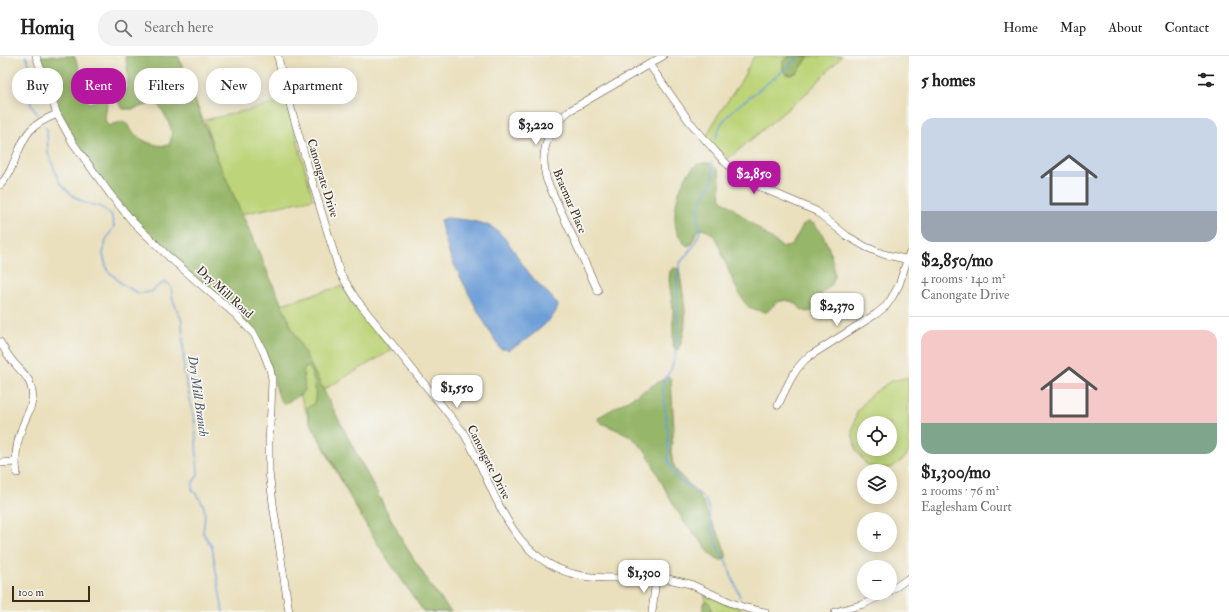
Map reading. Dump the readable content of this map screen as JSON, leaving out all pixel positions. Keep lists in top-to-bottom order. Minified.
{"streets":{"street":["Canongate Drive","Braemar Place","Dry Mill Road"]},"water":["Dry Mill Branch"],"scale_bar":"100 m","page":{"header":"Homiq","search":"Search here","nav":["Home","Map","About","Contact"],"heading":"5 homes","chip":["Buy","Rent","Filters","New","Apartment"],"list":[{"name":"$2,850/mo","note":"4 rooms · 140 m² · Canongate Drive"},{"name":"$1,300/mo","note":"2 rooms · 76 m² · Eaglesham Court"}],"price":["$3,220","$2,850","$2,370","$1,550","$1,300"],"map_buttons":["+","−"],"scale":"100 m"}}
